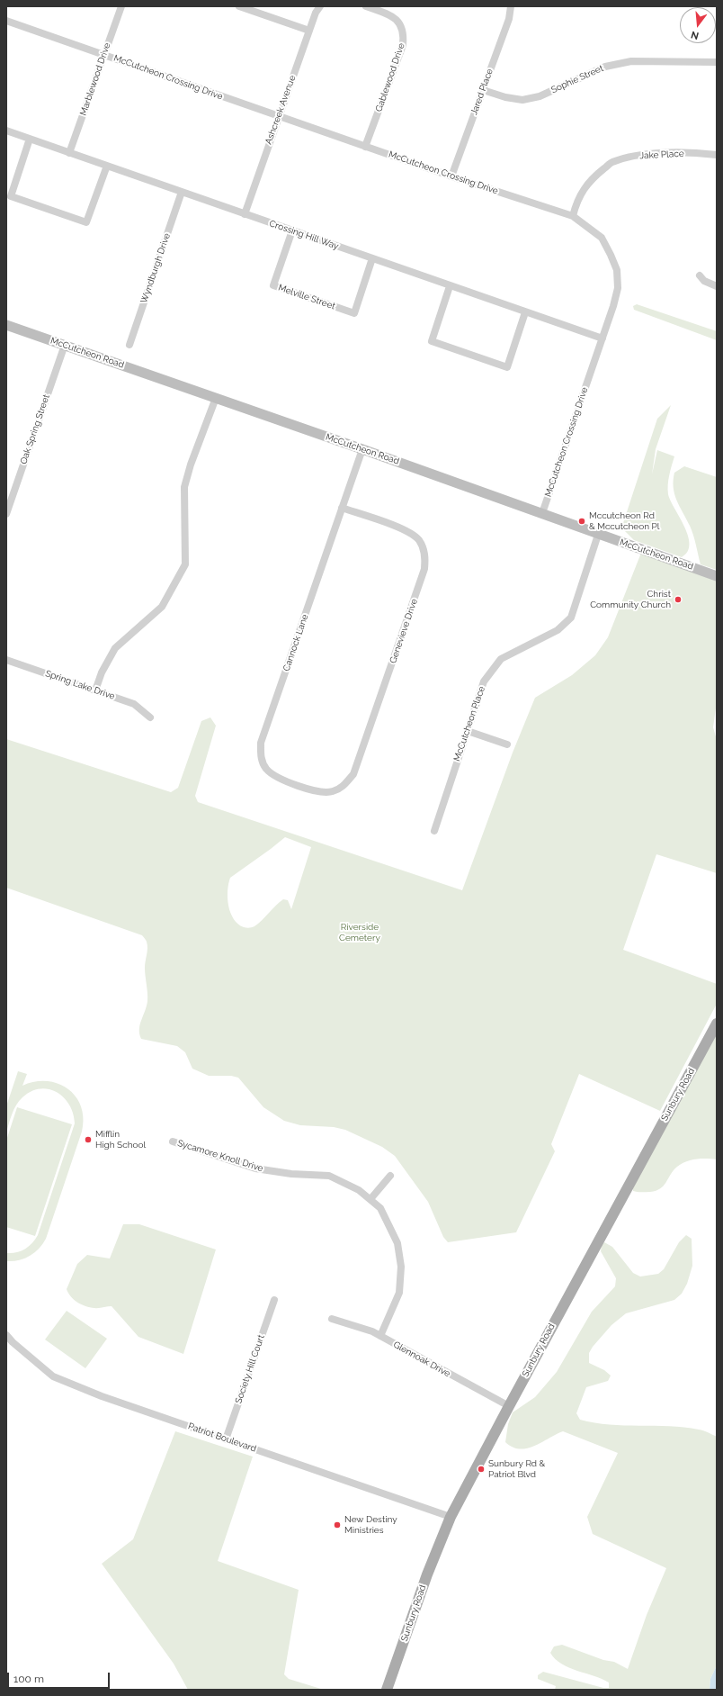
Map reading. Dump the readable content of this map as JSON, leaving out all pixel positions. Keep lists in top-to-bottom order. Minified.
{"streets":{"main road":["McCutcheon Road","Sunbury Road"],"street":["McCutcheon Crossing Drive","Gablewood Drive","Marblewood Drive","Sophie Street","Jared Place","Ashcreek Avenue","Jake Place","Crossing Hill Way","Wyndburgh Drive","Melville Street","Oak Spring Street","Genevieve Drive","Cannock Lane","Spring Lake Drive","McCutcheon Place","Sycamore Knoll Drive","Glennoak Drive","Society Hill Court","Patriot Boulevard"]},"crossings":[["McCutcheon Crossing Drive","Gablewood Drive"],["McCutcheon Crossing Drive","Marblewood Drive"],["McCutcheon Crossing Drive","Jared Place"],["McCutcheon Crossing Drive","Ashcreek Avenue"],["McCutcheon Crossing Drive","Jake Place"],["McCutcheon Crossing Drive","Crossing Hill Way"],["McCutcheon Crossing Drive","McCutcheon Road"],["Marblewood Drive","Crossing Hill Way"],["Sophie Street","Jared Place"],["Ashcreek Avenue","Crossing Hill Way"],["Crossing Hill Way","Wyndburgh Drive"],["Crossing Hill Way","Melville Street"],["McCutcheon Road","Oak Spring Street"],["McCutcheon Road","Cannock Lane"],["McCutcheon Road","McCutcheon Place"],["Genevieve Drive","Cannock Lane"],["Sunbury Road","Glennoak Drive"],["Sunbury Road","Patriot Boulevard"],["Sycamore Knoll Drive","Glennoak Drive"],["Society Hill Court","Patriot Boulevard"]],"parks":["Riverside Cemetery"],"places":["Mccutcheon Rd & Mccutcheon Pl","Christ Community Church","Mifflin High School","Sunbury Rd & Patriot Blvd","New Destiny Ministries"],"scale_bar":"100 m","north":"bottom"}
